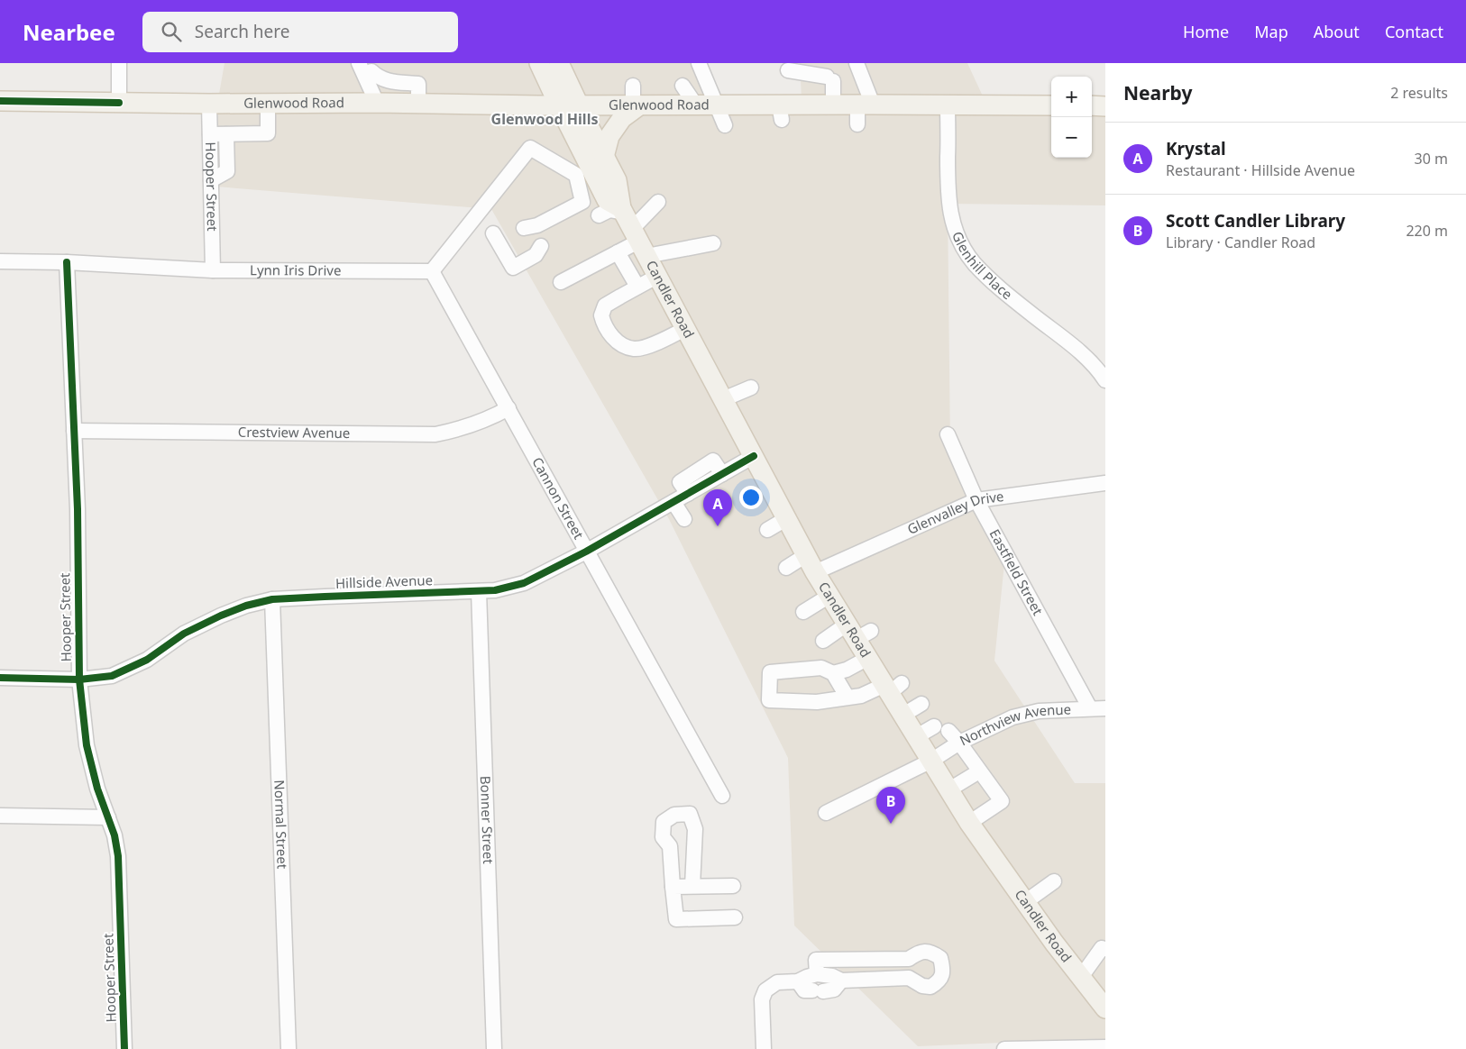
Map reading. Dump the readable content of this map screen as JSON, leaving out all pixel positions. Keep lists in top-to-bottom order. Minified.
{"streets":{"main road":["Glenwood Road","Candler Road"],"street":["Hooper Street","Glenhill Place","Lynn Iris Drive","Crestview Avenue","Cannon Street","Glenvalley Drive","Eastfield Street","Hillside Avenue","Northview Avenue","Bonner Street","Normal Street"]},"crossings":[["Glenwood Road","Hooper Street"],["Glenwood Road","Glenhill Place"],["Glenwood Road","Candler Road"],["Hooper Street","Lynn Iris Drive"],["Hooper Street","Crestview Avenue"],["Hooper Street","Hillside Avenue"],["Lynn Iris Drive","Cannon Street"],["Candler Road","Glenvalley Drive"],["Candler Road","Hillside Avenue"],["Candler Road","Northview Avenue"],["Crestview Avenue","Cannon Street"],["Cannon Street","Hillside Avenue"],["Glenvalley Drive","Eastfield Street"],["Eastfield Street","Northview Avenue"],["Hillside Avenue","Bonner Street"],["Hillside Avenue","Normal Street"]],"districts":["Glenwood Hills"],"page":{"header":"Nearbee","search":"Search here","nav":["Home","Map","About","Contact"],"heading":["Nearby","2 results"],"map_buttons":["+","−"],"list":[{"mark":"A","name":"Krystal","note":"Restaurant · Hillside Avenue","value":"30 m"},{"mark":"B","name":"Scott Candler Library","note":"Library · Candler Road","value":"220 m"}],"pins":["A","B"]}}
